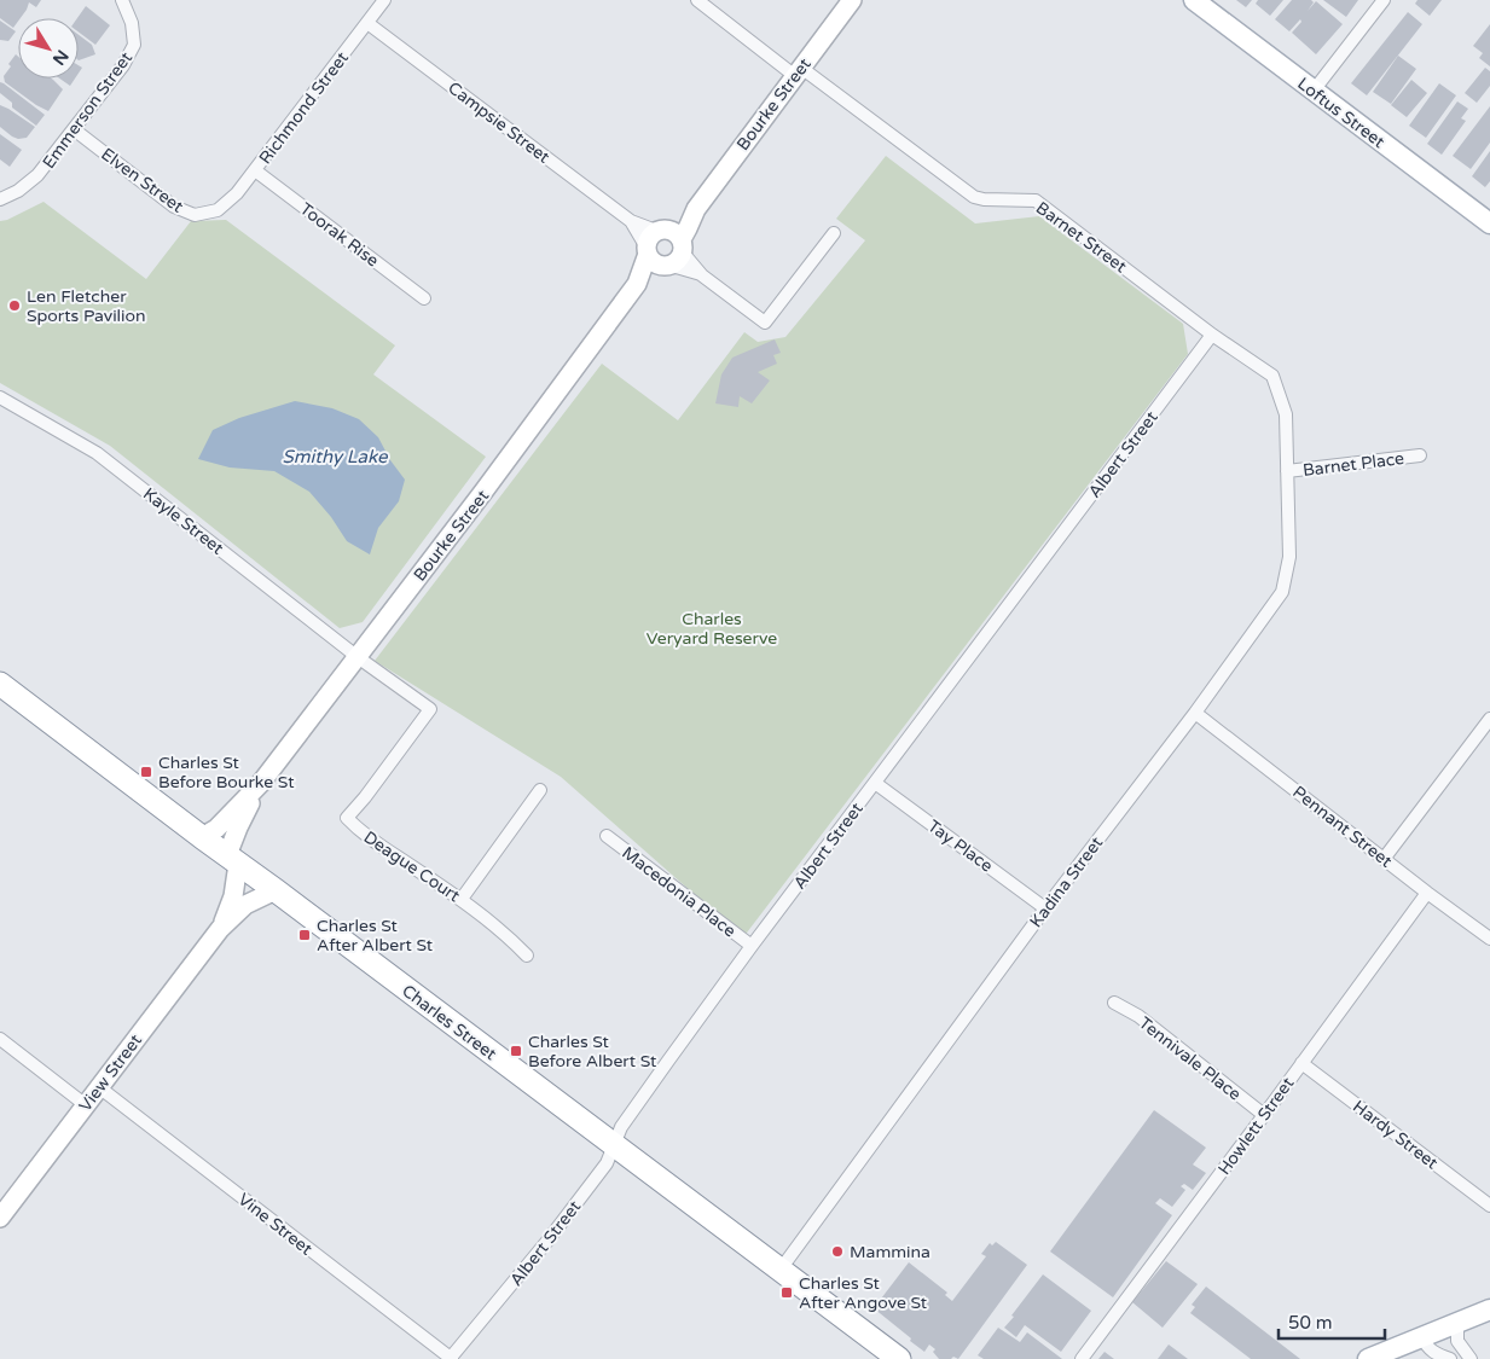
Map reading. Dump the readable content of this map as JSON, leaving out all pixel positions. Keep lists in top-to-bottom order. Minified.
{"streets":{"highway":["Charles Street"],"main road":["Loftus Street"],"street":["Bourke Street","Richmond Street","Emmerson Street","Campsie Street","Elven Street","Toorak Rise","Barnet Street","Albert Street","Barnet Place","Kayle Street","Pennant Street","Tay Place","Deague Court","Kadina Street","Macedonia Place","Tennivale Place","View Street","Howlett Street","Hardy Street","Vine Street"]},"crossings":[["Bourke Street","Campsie Street"],["Bourke Street","Barnet Street"],["Bourke Street","Kayle Street"],["Bourke Street","Deague Court"],["Bourke Street","Charles Street"],["Bourke Street","View Street"],["Richmond Street","Campsie Street"],["Richmond Street","Elven Street"],["Richmond Street","Toorak Rise"],["Emmerson Street","Elven Street"],["Barnet Street","Albert Street"],["Barnet Street","Barnet Place"],["Barnet Street","Kadina Street"],["Albert Street","Tay Place"],["Albert Street","Macedonia Place"],["Albert Street","Charles Street"],["Albert Street","Vine Street"],["Barnet Place","Kadina Street"],["Kayle Street","Deague Court"],["Pennant Street","Kadina Street"],["Pennant Street","Howlett Street"],["Tay Place","Kadina Street"],["Kadina Street","Charles Street"],["Charles Street","View Street"],["Tennivale Place","Howlett Street"],["View Street","Vine Street"],["Howlett Street","Hardy Street"]],"water":["Smithy Lake"],"parks":["Charles Veryard Reserve"],"places":{"other":["Len Fletcher Sports Pavilion","Mammina"],"transit":["Charles St Before Bourke St","Charles St After Albert St","Charles St Before Albert St","Charles St After Angove St"]},"scale_bar":"50 m","north":"bottom right"}
